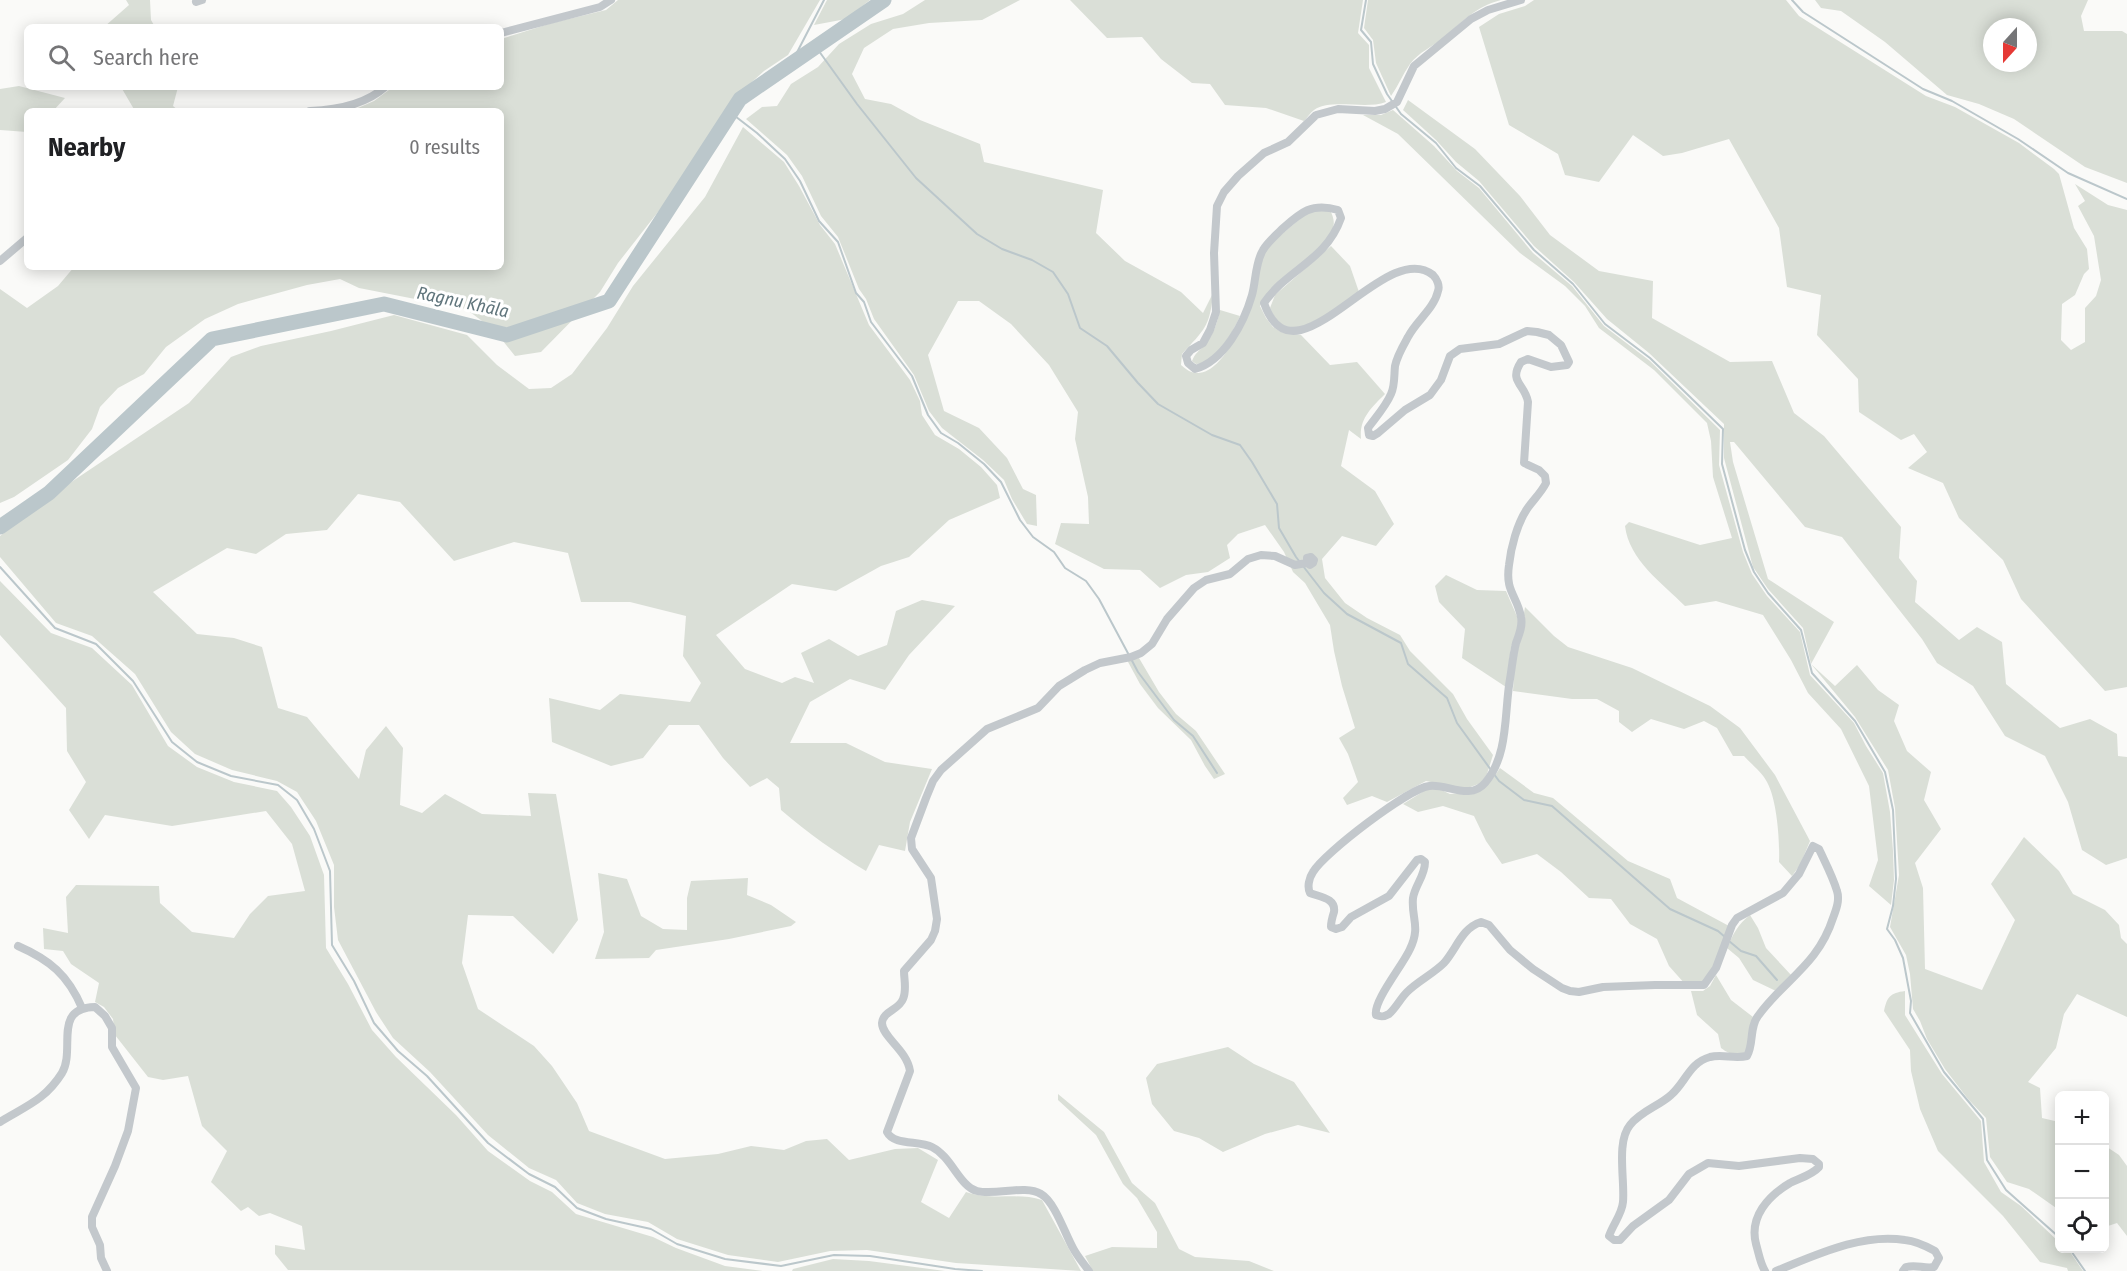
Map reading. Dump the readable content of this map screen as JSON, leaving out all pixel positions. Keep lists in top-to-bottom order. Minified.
{"water":["Ragnu Khāla"],"north":"bottom","page":{"search":"Search here","heading":["Nearby","0 results"],"map_buttons":["+","−"]}}
